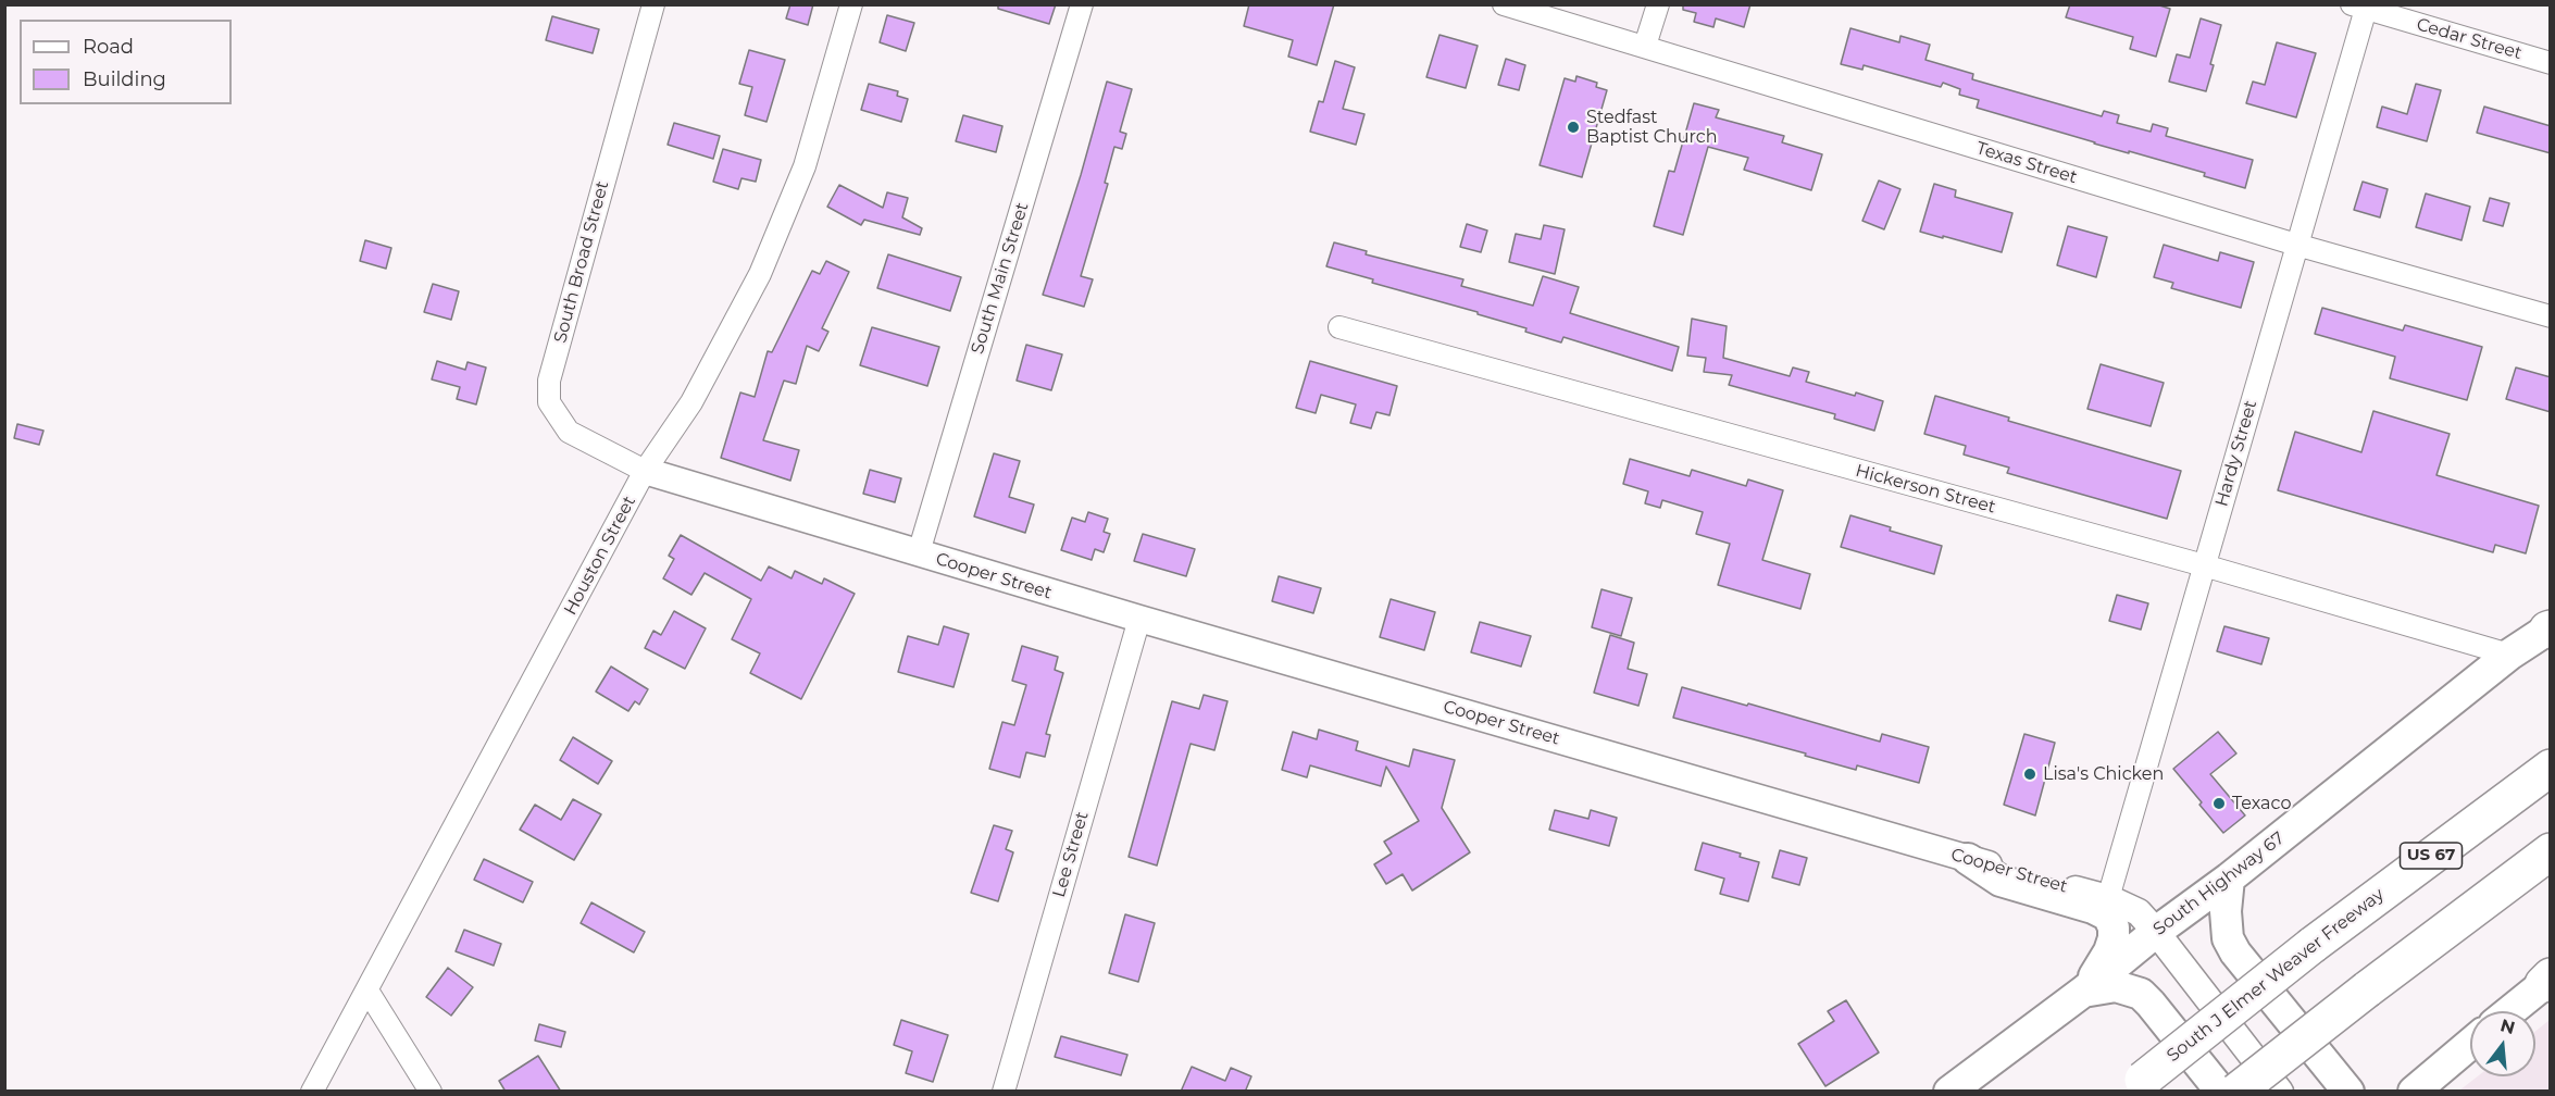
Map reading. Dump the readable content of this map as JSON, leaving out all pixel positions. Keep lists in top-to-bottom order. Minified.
{"streets":{"highway":["US 67","South J Elmer Weaver Freeway"],"main road":["South Highway 67"],"street":["Cedar Street","Texas Street","South Broad Street","South Main Street","Hardy Street","Hickerson Street","Houston Street","Cooper Street","Lee Street"]},"crossings":[["Cedar Street","Hardy Street"],["Texas Street","Hardy Street"],["South Broad Street","Houston Street"],["South Broad Street","Cooper Street"],["South Main Street","Cooper Street"],["Hardy Street","Hickerson Street"],["Hardy Street","Cooper Street"],["Hickerson Street","South Highway 67"],["Houston Street","Cooper Street"],["Cooper Street","Lee Street"],["Cooper Street","South Highway 67"]],"places":["Stedfast Baptist Church","Lisa's Chicken","Texaco"],"legend":["Road","Building"],"north":"top"}
